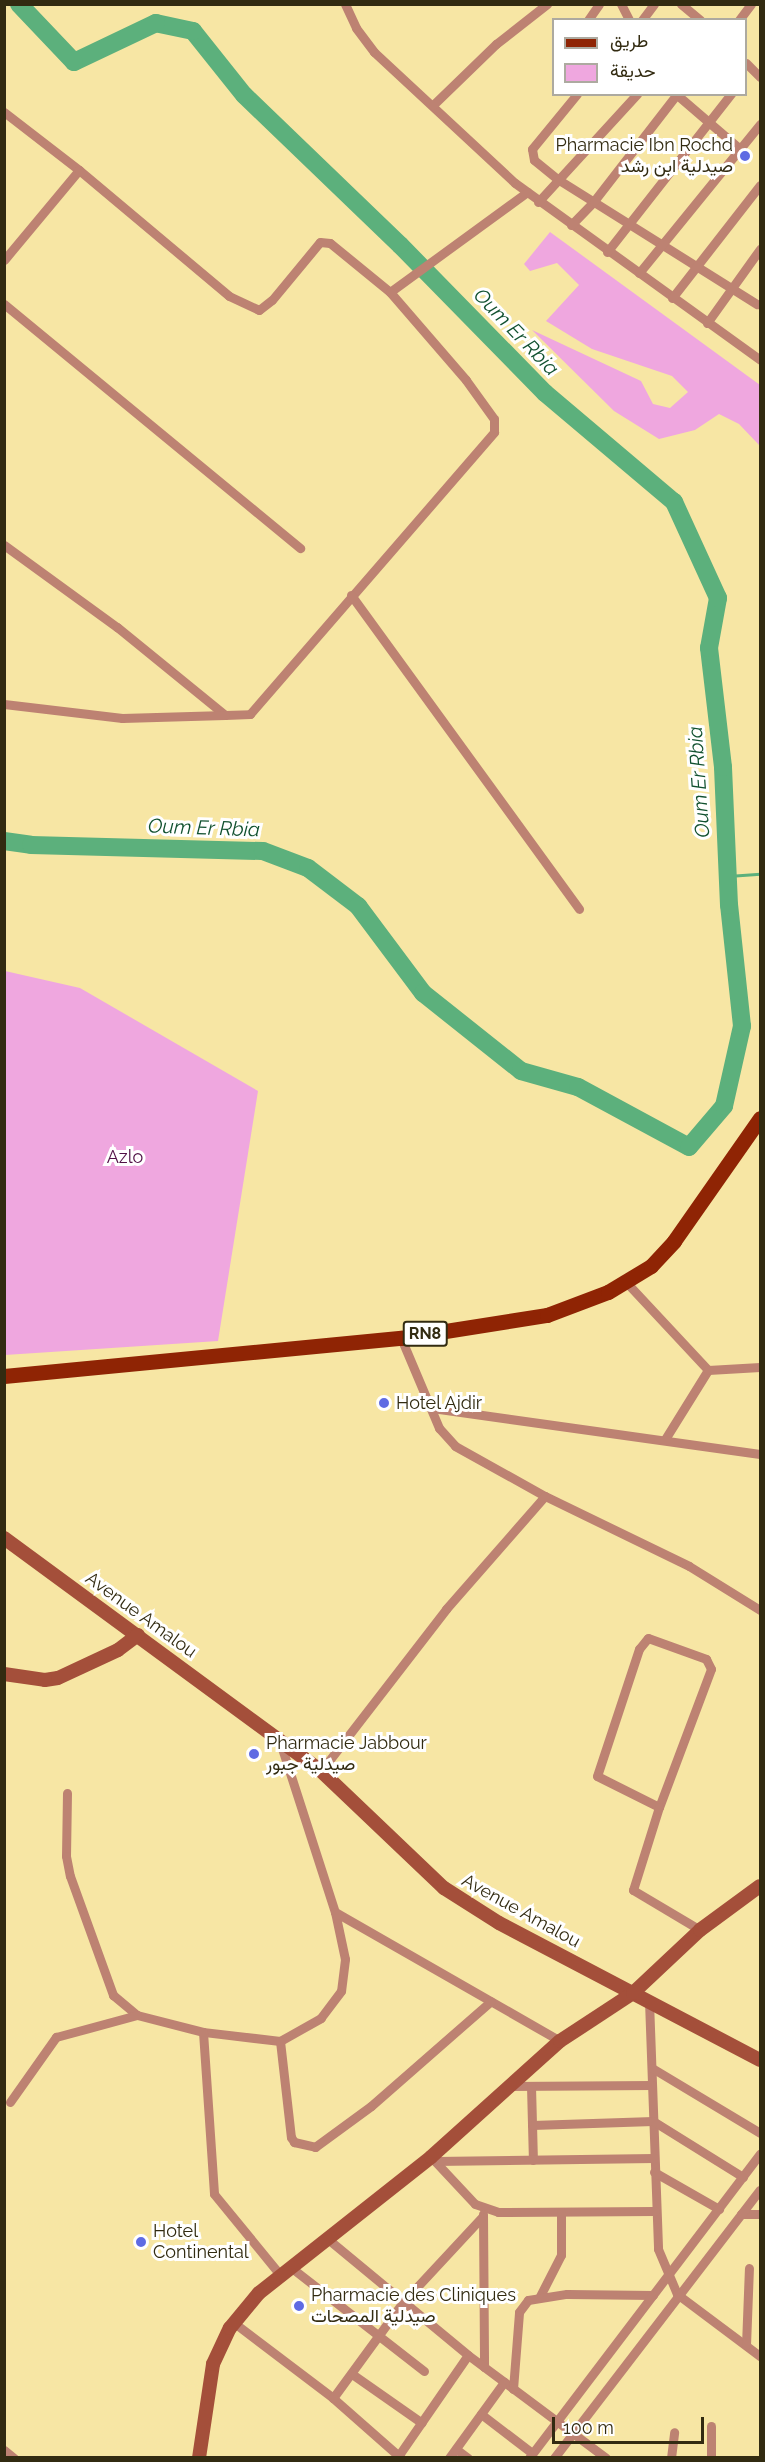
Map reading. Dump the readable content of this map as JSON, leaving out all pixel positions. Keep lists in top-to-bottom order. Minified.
{"streets":{"main road":["RN8"],"street":["Avenue Amalou"]},"water":["Oum Er Rbia"],"parks":["Azlo"],"places":["Pharmacie Ibn Rochd صيدلية ابن رشد","Hotel Ajdir","Pharmacie Jabbour صيدلية جبور","Hotel Continental","Pharmacie des Cliniques صيدلية المصحات"],"legend":["طريق","حديقة"],"scale_bar":"100 m"}
